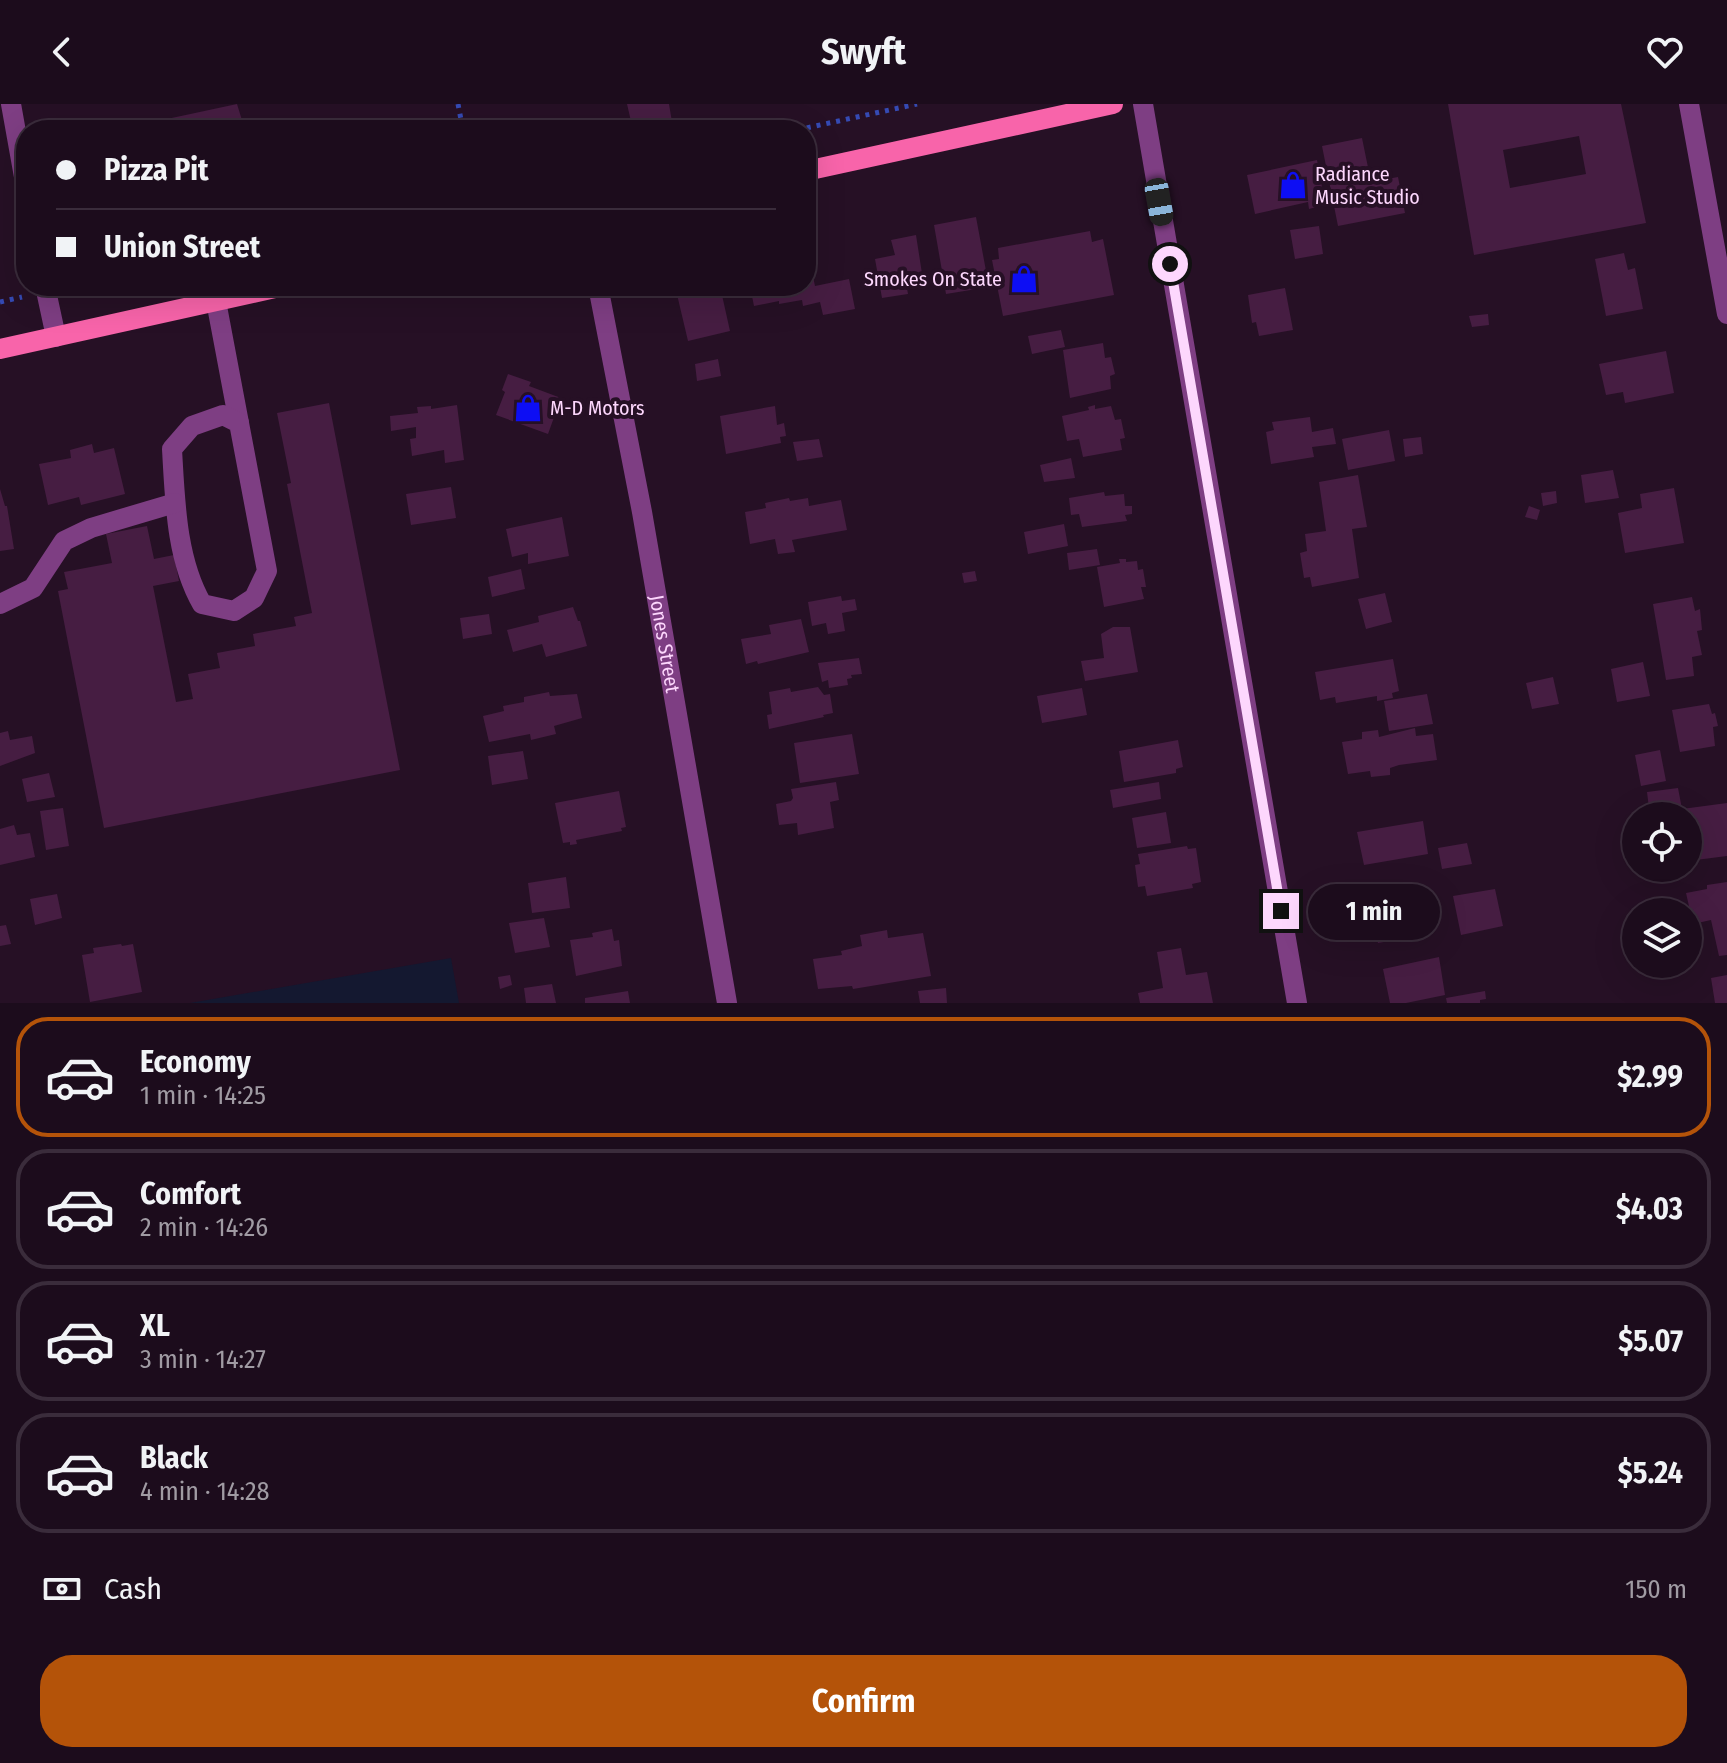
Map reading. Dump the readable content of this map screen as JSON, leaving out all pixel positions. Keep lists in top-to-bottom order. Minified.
{"streets":{"street":["Jones Street"]},"places":{"shop":["Radiance Music Studio","Smokes On State","M-D Motors"]},"page":{"header":"Swyft","banner":["Pizza Pit","Union Street"],"bubble":"1 min","list":[{"name":"Economy","note":"1 min · 14:25","value":"$2.99"},{"name":"Comfort","note":"2 min · 14:26","value":"$4.03"},{"name":"XL","note":"3 min · 14:27","value":"$5.07"},{"name":"Black","note":"4 min · 14:28","value":"$5.24"}],"pay":["Cash","150 m"],"buttons":"Confirm"}}
